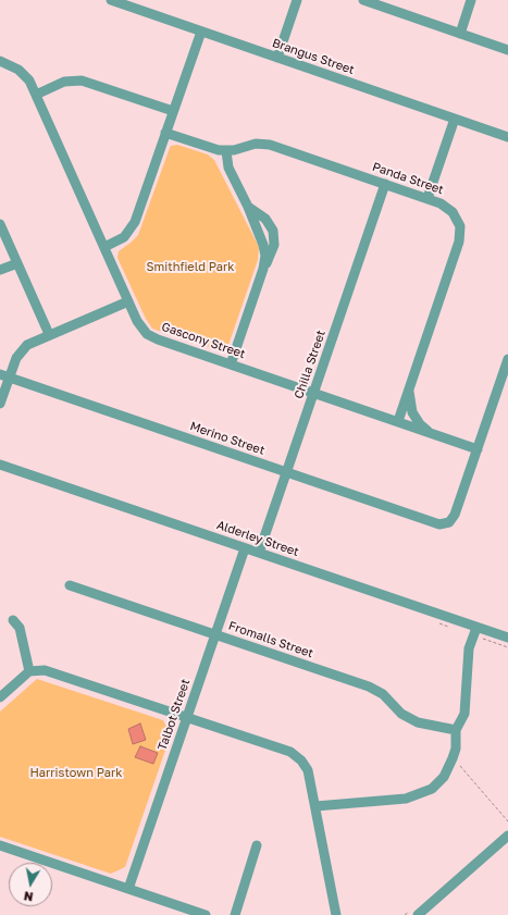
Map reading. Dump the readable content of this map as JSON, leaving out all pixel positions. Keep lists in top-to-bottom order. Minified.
{"streets":{"street":["Brangus Street","Panda Street","Gascony Street","Chilla Street","Merino Street","Alderley Street","Fromalls Street","Talbot Street"]},"crossings":[["Panda Street","Gascony Street"],["Panda Street","Chilla Street"],["Gascony Street","Chilla Street"],["Gascony Street","Merino Street"],["Chilla Street","Merino Street"],["Chilla Street","Alderley Street"],["Alderley Street","Talbot Street"],["Fromalls Street","Talbot Street"]],"parks":["Smithfield Park","Harristown Park"],"north":"bottom"}
